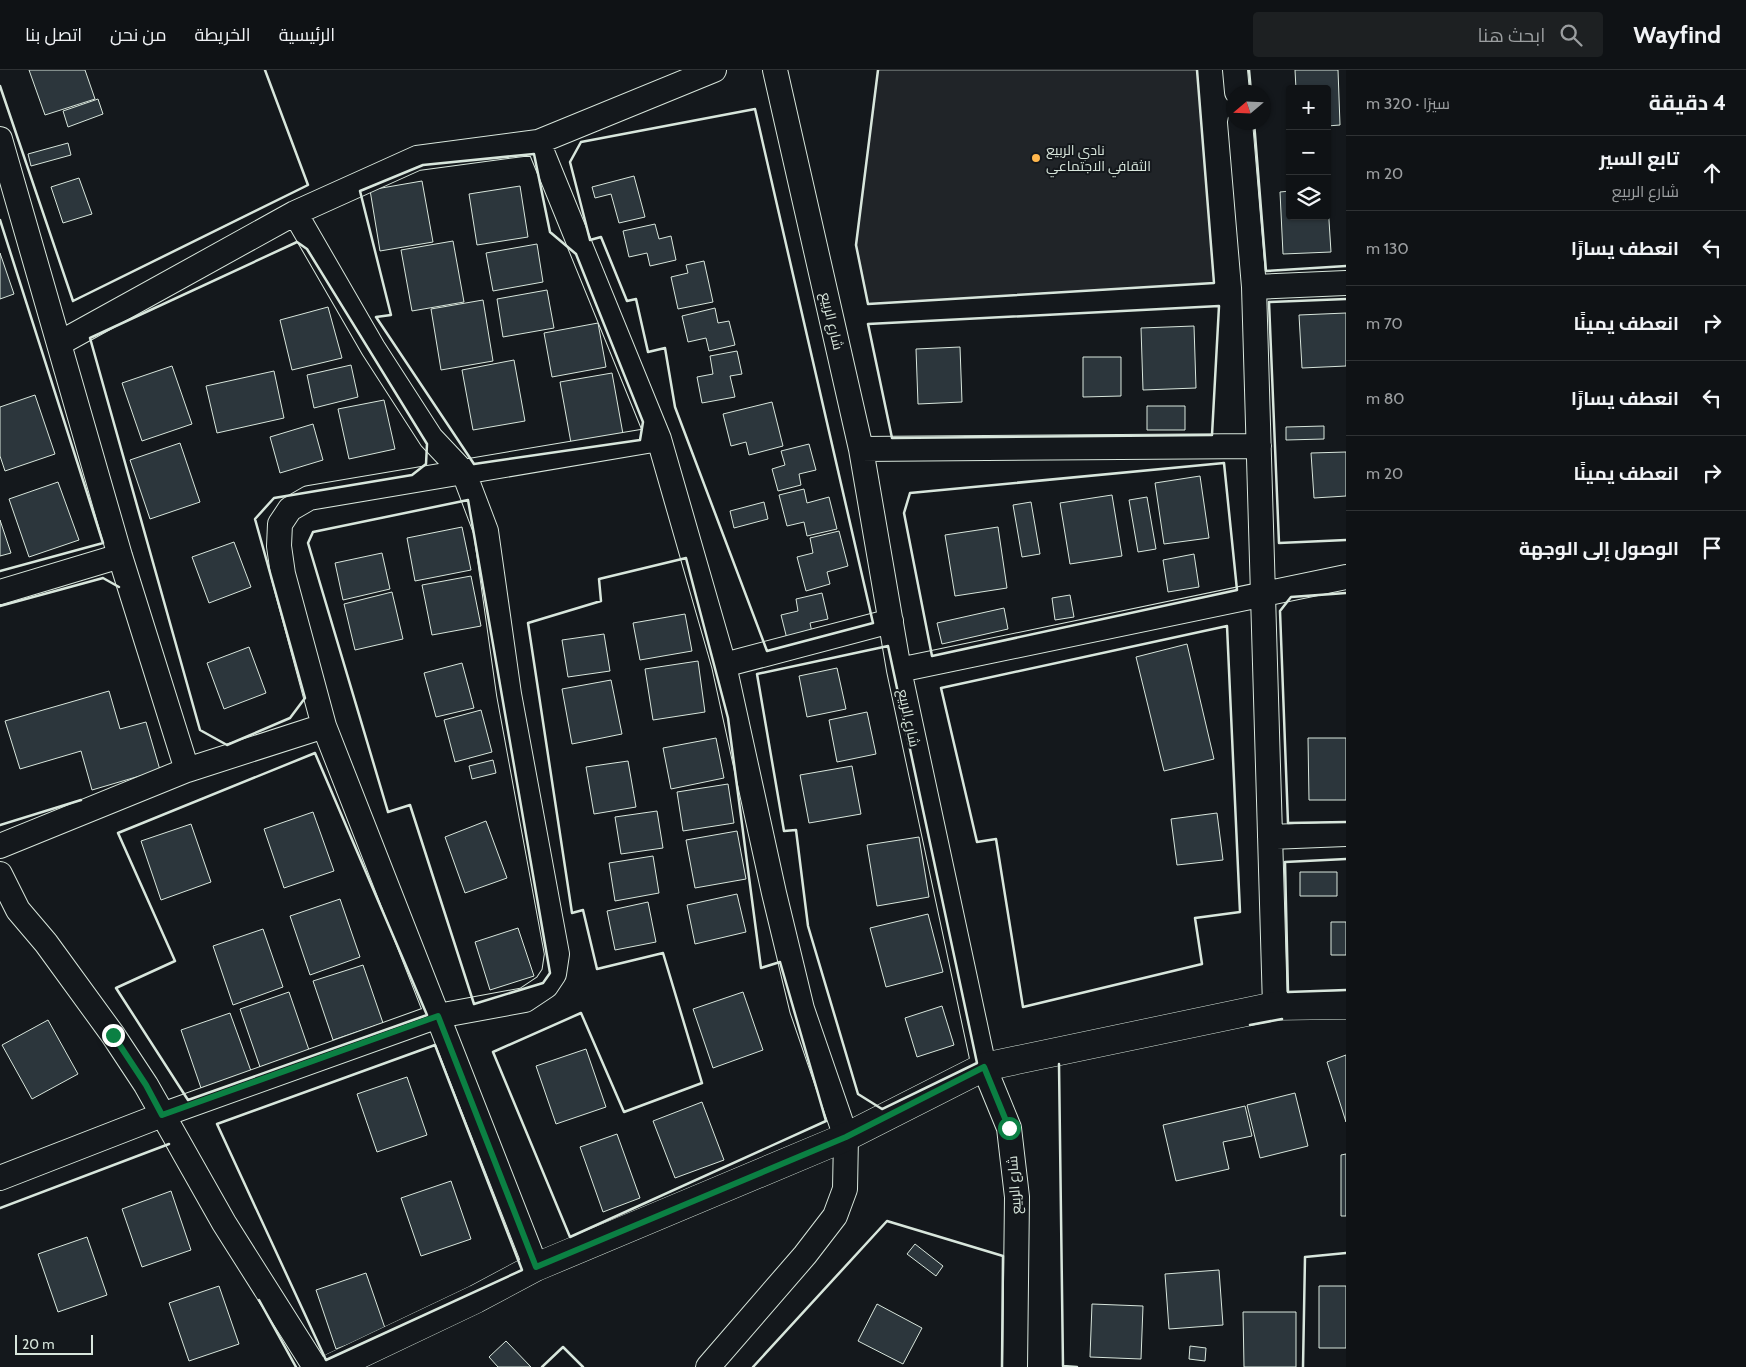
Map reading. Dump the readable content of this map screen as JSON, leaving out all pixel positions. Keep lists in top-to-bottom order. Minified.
{"streets":{"street":["شارع الربيع"]},"places":["نادي الربيع الثقافي الاجتماعي"],"scale_bar":"20 m","north":"left","page":{"header":"Wayfind","search":"ابحث هنا","nav":["الرئيسية","الخريطة","من نحن","اتصل بنا"],"heading":["4 دقيقة","سيرًا · 320 m"],"map_buttons":["+","−"],"list":[["تابع السير","شارع الربيع","20 m"],["انعطف يسارًا","130 m"],["انعطف يمينًا","70 m"],["انعطف يسارًا","80 m"],["انعطف يمينًا","20 m"],"الوصول إلى الوجهة"],"scale":"20 m"}}
